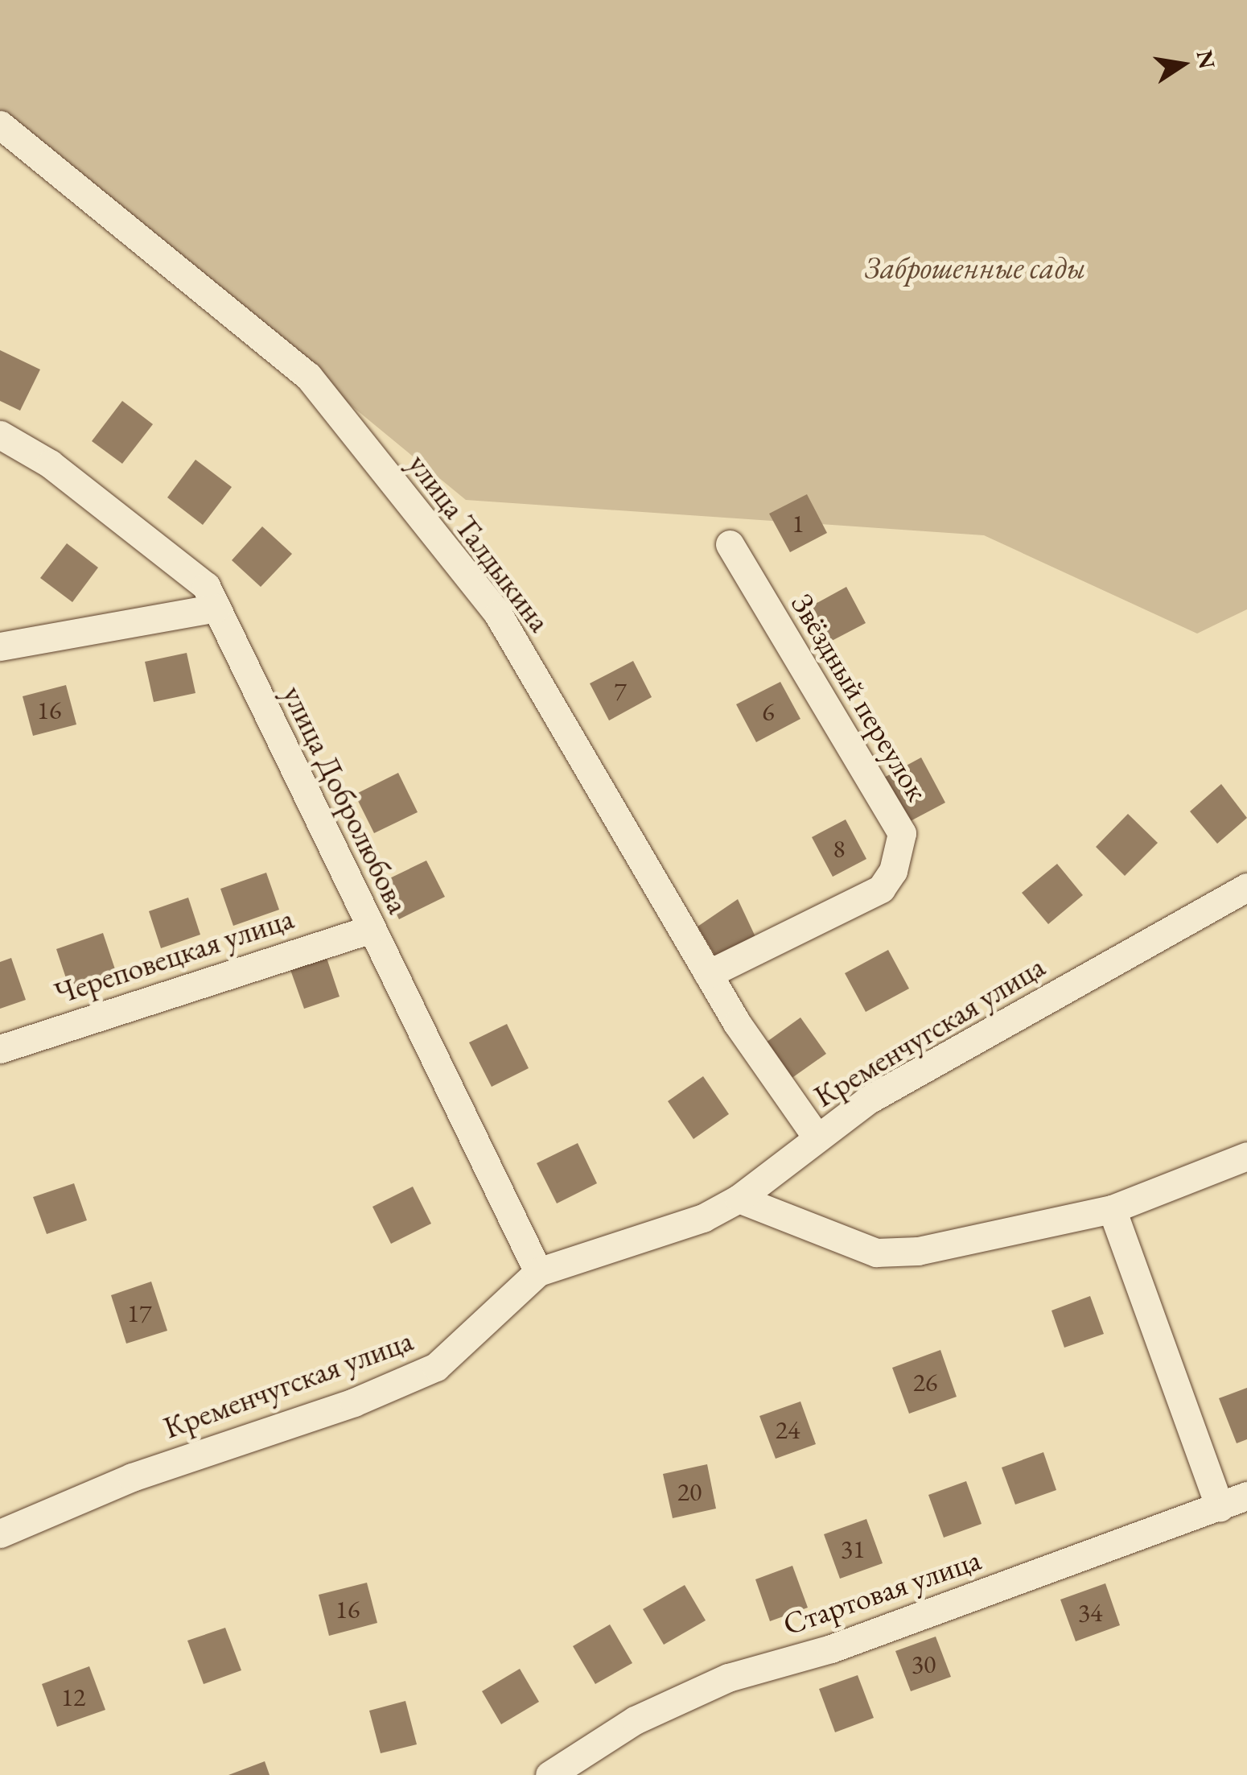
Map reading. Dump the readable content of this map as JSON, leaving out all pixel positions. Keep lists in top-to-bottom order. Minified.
{"streets":{"street":["улица Талдыкина","Звёздный переулок","улица Добролюбова","Череповецкая улица","Кременчугская улица","Стартовая улица"]},"crossings":[["улица Талдыкина","Звёздный переулок"],["улица Талдыкина","Кременчугская улица"],["улица Добролюбова","Череповецкая улица"],["улица Добролюбова","Кременчугская улица"]],"parks":["Заброшенные сады"],"house_numbers":["1","7","16","6","8","17","26","24","20","31","16","34","30","12"],"north":"right"}
